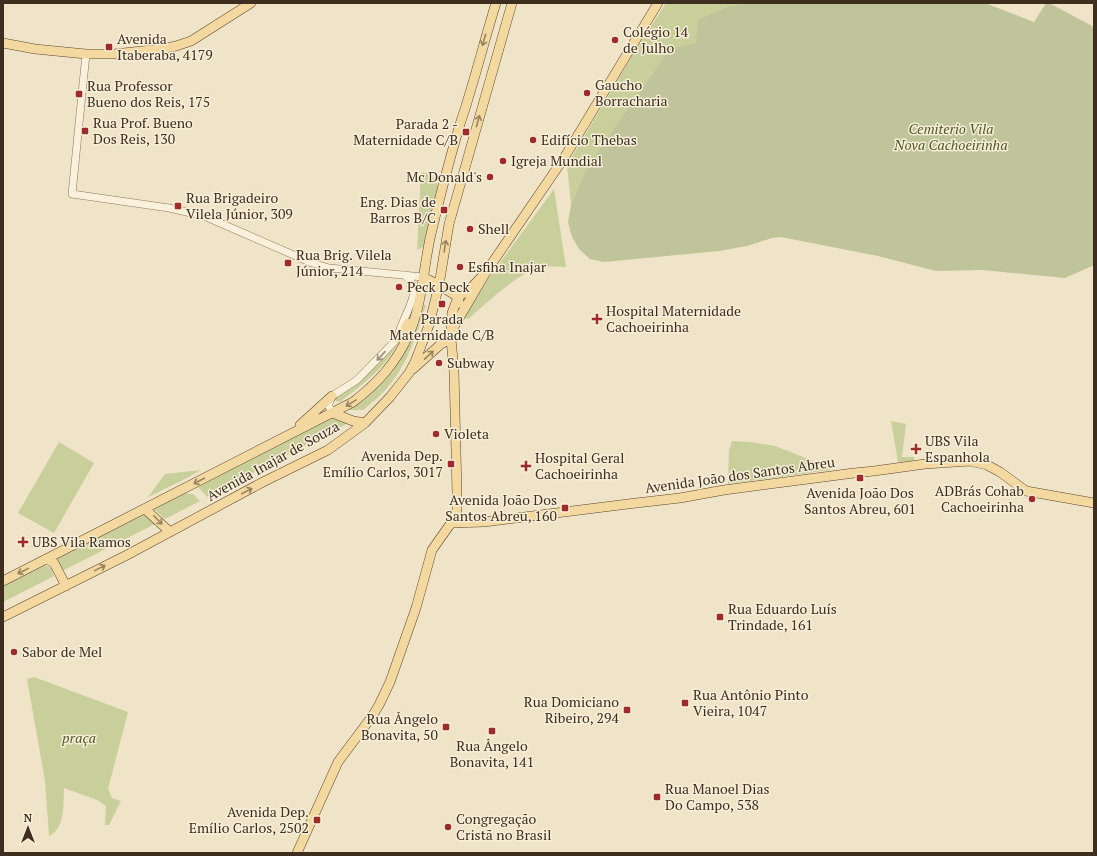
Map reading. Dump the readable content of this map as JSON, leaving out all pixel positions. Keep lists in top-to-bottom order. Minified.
{"streets":{"main road":["Avenida Inajar de Souza","Avenida João dos Santos Abreu"]},"parks":["Cemiterio Vila Nova Cachoeirinha","praça"],"places":{"other":["Colégio 14 de Julho","Gaucho Borracharia","Edifício Thebas","Igreja Mundial","Mc Donald's","Shell","Esfiha Inajar","Peck Deck","Subway","Violeta","ADBrás Cohab Cachoeirinha","Sabor de Mel","Congregação Cristã no Brasil"],"transit":["Avenida Itaberaba, 4179","Rua Professor Bueno dos Reis, 175","Rua Prof. Bueno Dos Reis, 130","Parada 2 - Maternidade C/B","Rua Brigadeiro Vilela Júnior, 309","Eng. Dias de Barros B/C","Rua Brig. Vilela Júnior, 214","Parada Maternidade C/B","Avenida Dep. Emílio Carlos, 3017","Avenida João Dos Santos Abreu, 601","Avenida João Dos Santos Abreu, 160","Rua Eduardo Luís Trindade, 161","Rua Antônio Pinto Vieira, 1047","Rua Domiciano Ribeiro, 294","Rua Ângelo Bonavita, 50","Rua Ângelo Bonavita, 141","Rua Manoel Dias Do Campo, 538","Avenida Dep. Emílio Carlos, 2502"],"health":["Hospital Maternidade Cachoeirinha","UBS Vila Espanhola","Hospital Geral Cachoeirinha","UBS Vila Ramos"]},"north":"top"}
